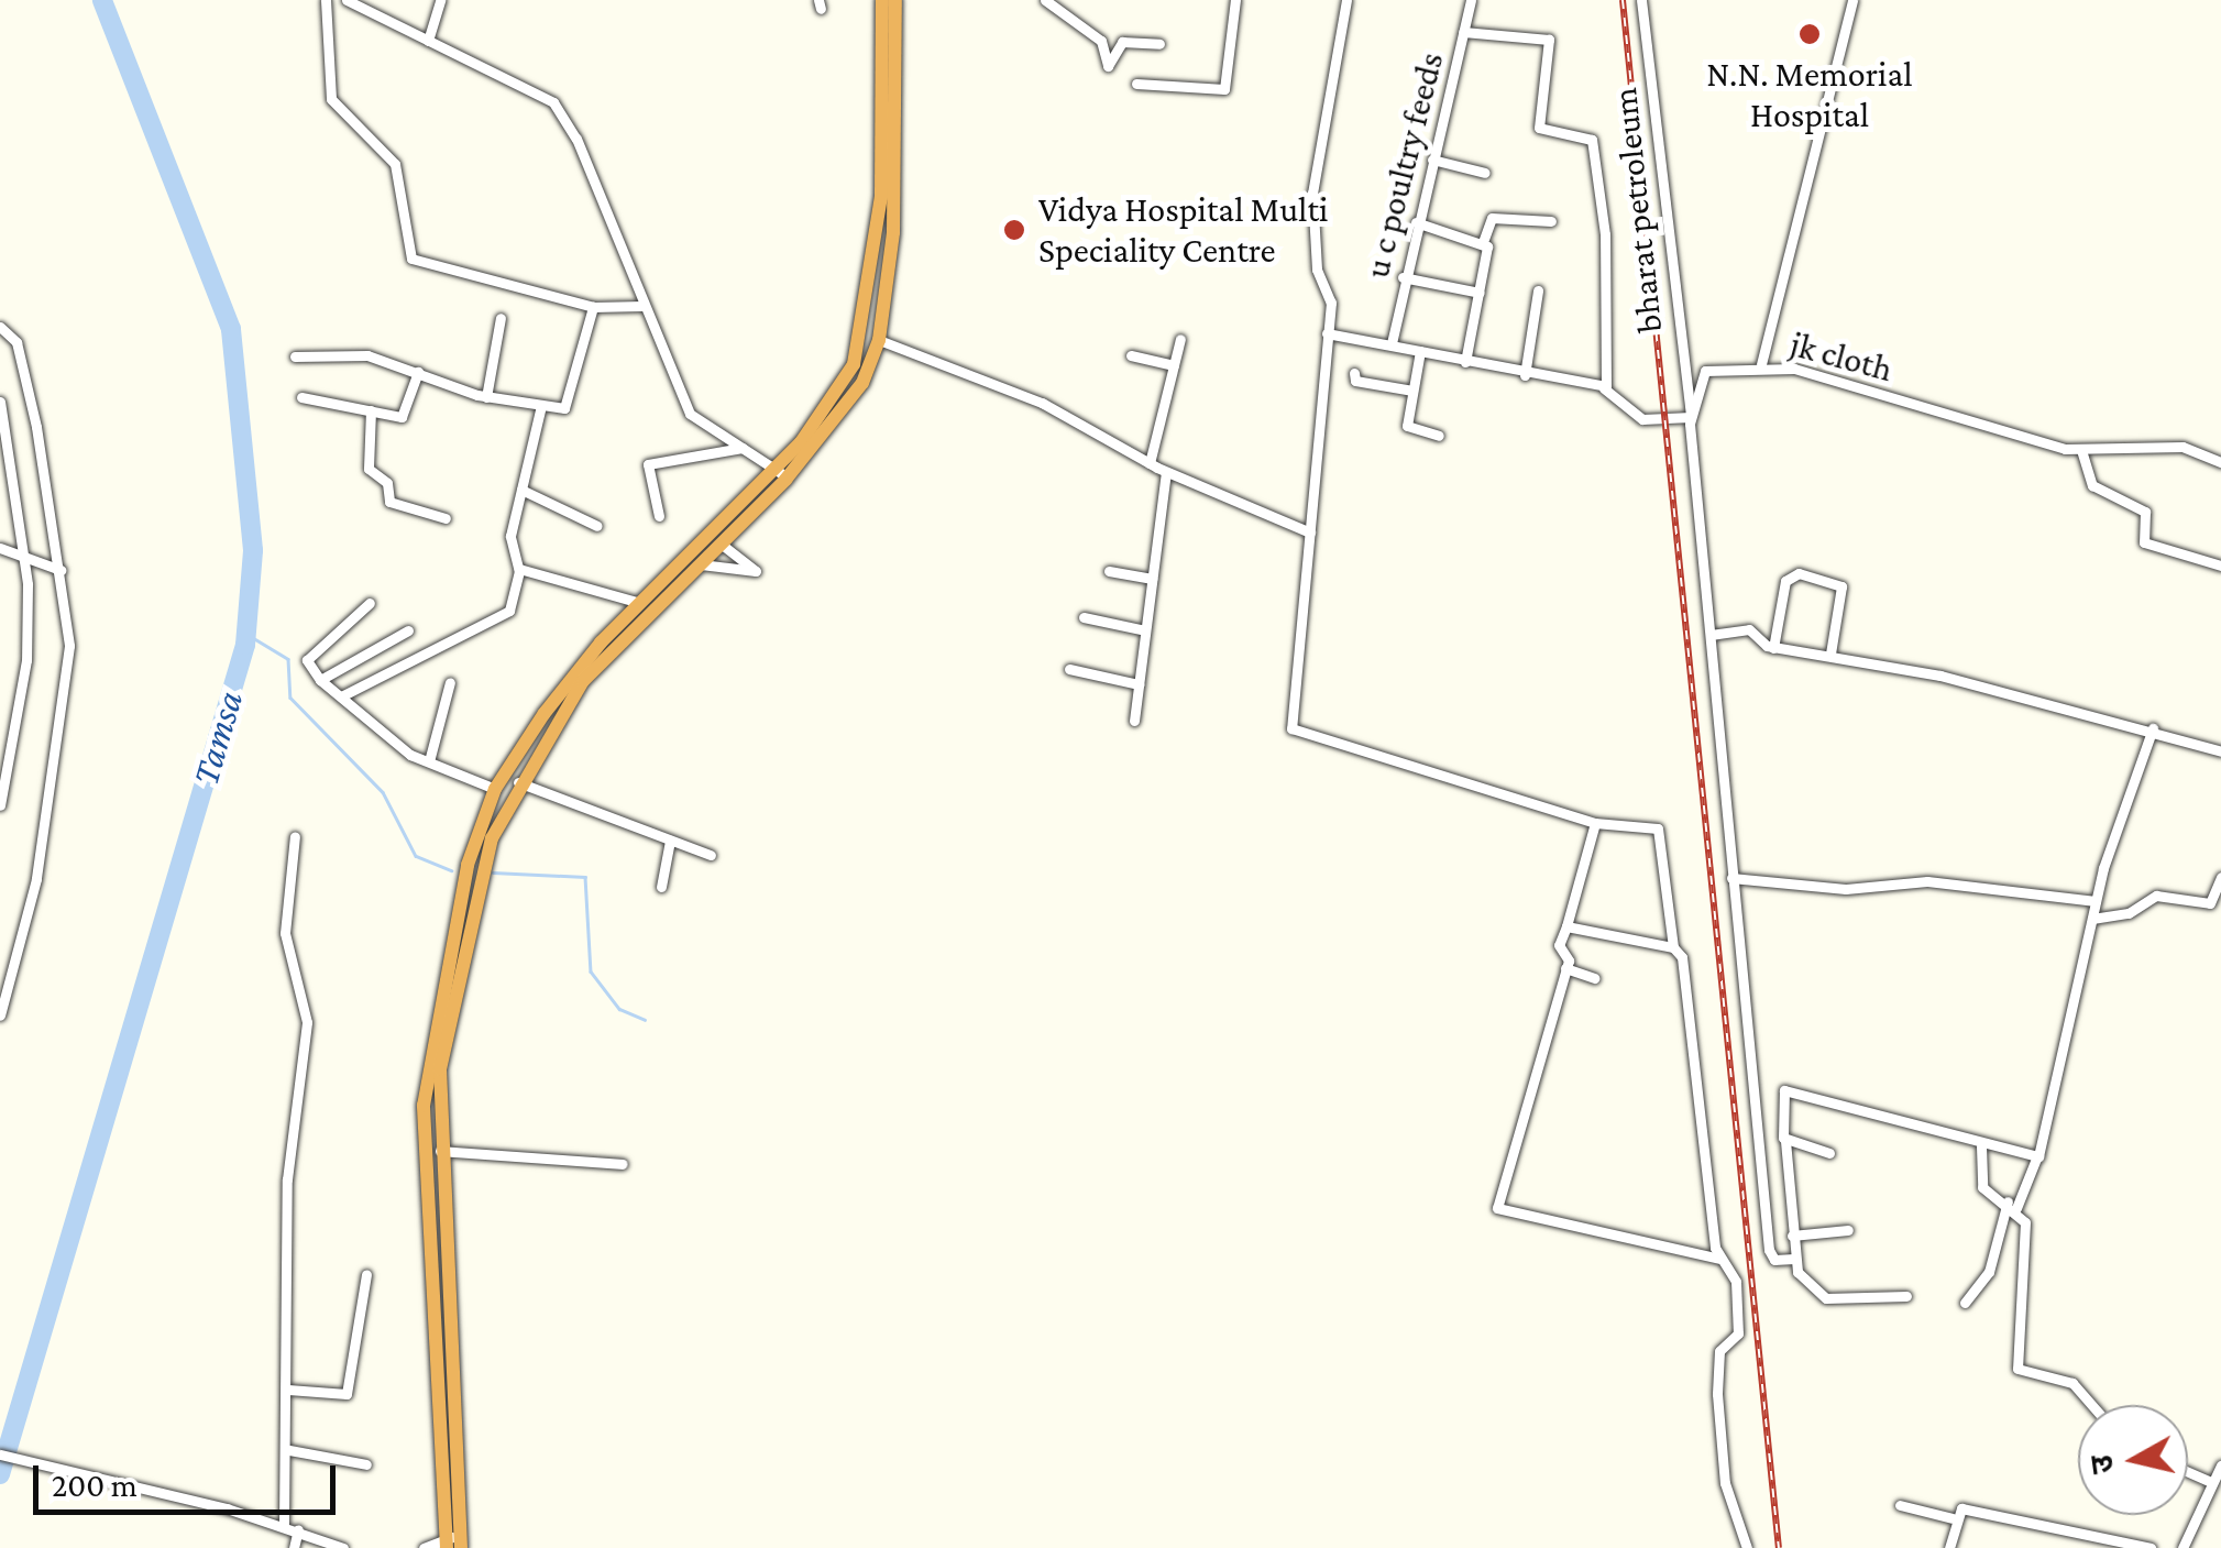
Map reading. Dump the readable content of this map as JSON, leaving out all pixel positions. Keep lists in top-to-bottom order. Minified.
{"streets":{"street":["u c poultry feeds","bharat petroleum","jk cloth"]},"crossings":[["bharat petroleum","jk cloth"]],"water":["Tamsa"],"places":["N.N. Memorial Hospital","Vidya Hospital Multi Speciality Centre"],"scale_bar":"200 m","north":"left"}
